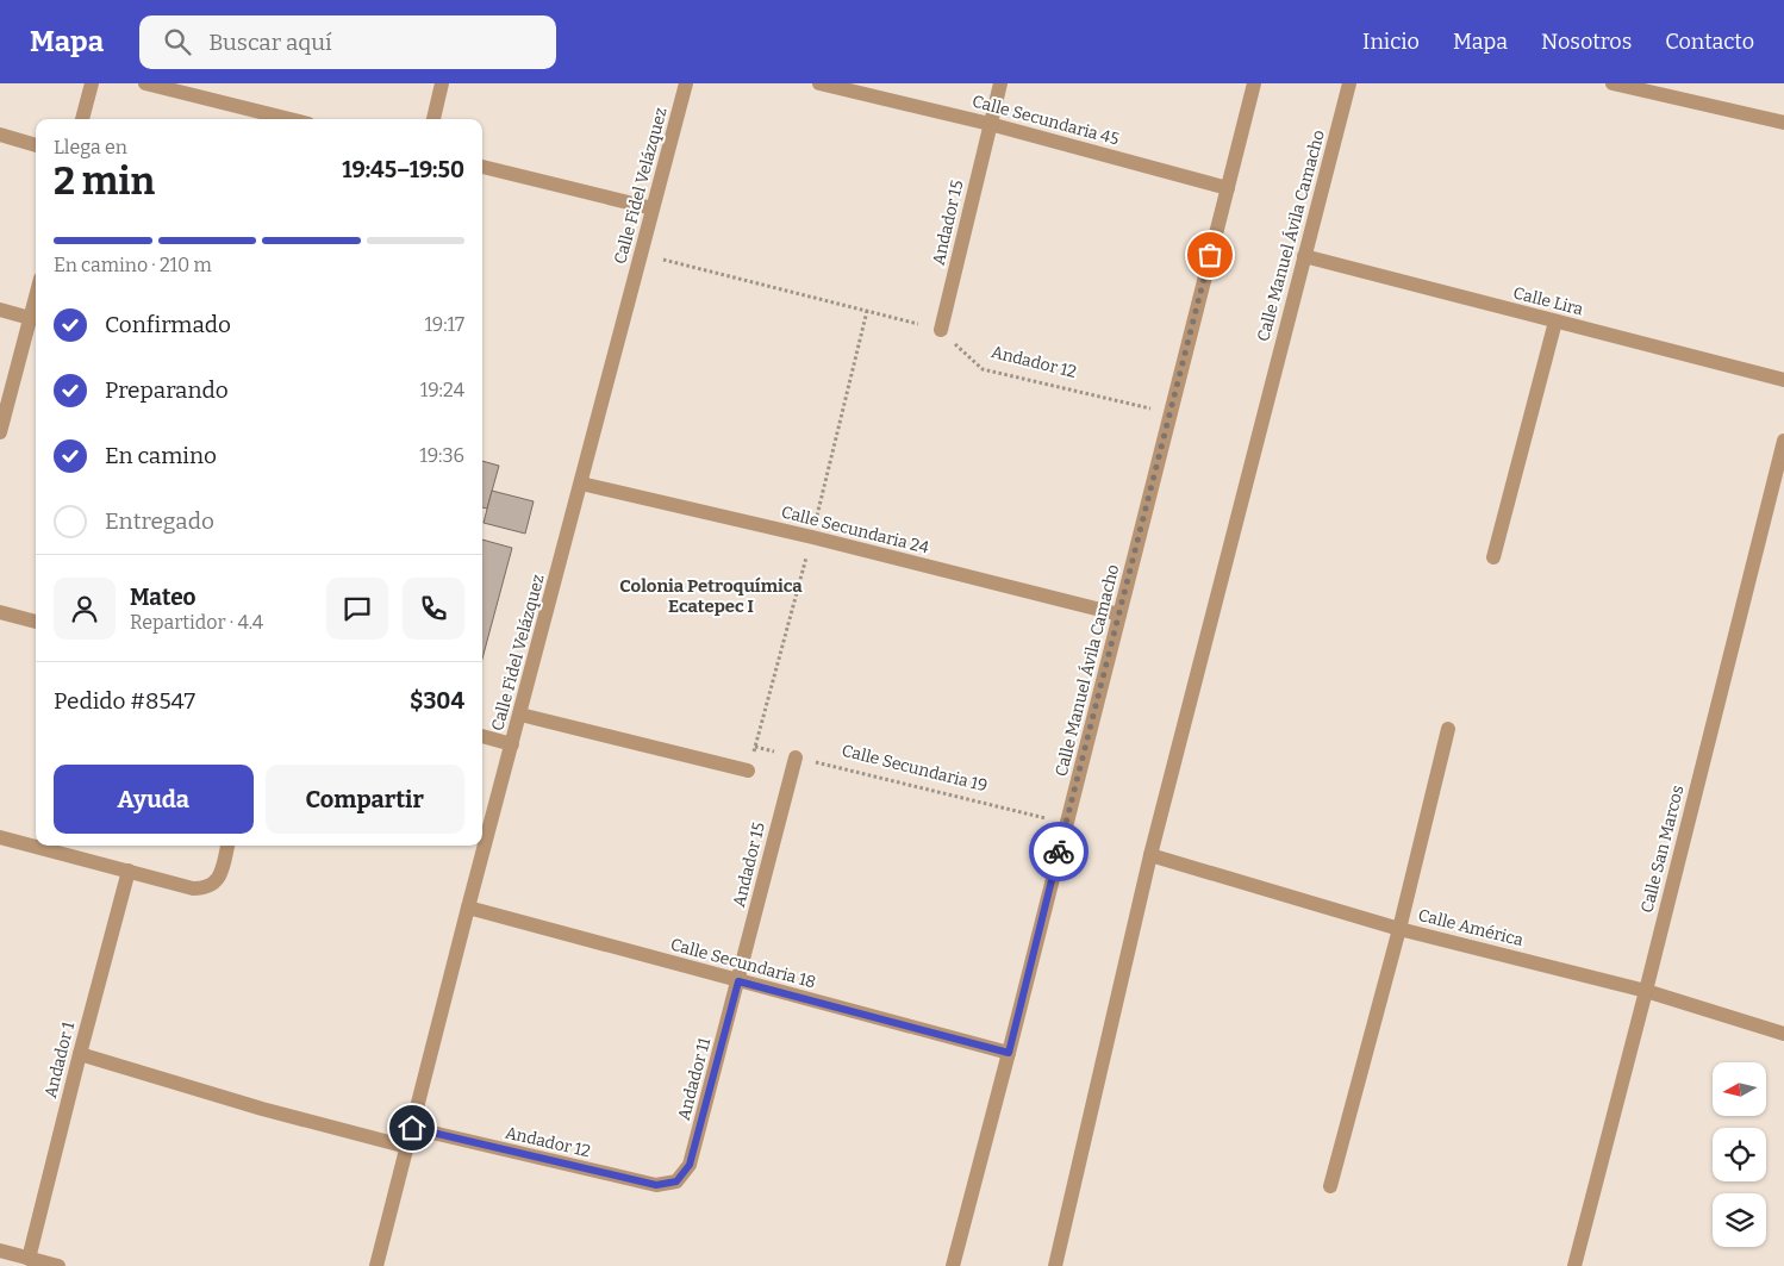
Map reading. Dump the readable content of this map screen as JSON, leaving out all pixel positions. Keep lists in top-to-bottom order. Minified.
{"streets":{"street":["Calle Secundaria 45","Calle Fidel Velázquez","Andador 15","Calle Manuel Ávila Camacho","Calle Lira","Andador 12","Calle Secundaria 24","Calle San Marcos","Calle América","Calle Secundaria 18","Andador 1","Andador 11"],"path":["Calle Secundaria 19"]},"crossings":[["Calle Secundaria 45","Andador 15"],["Calle Secundaria 45","Calle Manuel Ávila Camacho"],["Calle Fidel Velázquez","Andador 12"],["Calle Fidel Velázquez","Calle Secundaria 24"],["Calle Fidel Velázquez","Calle Secundaria 18"],["Andador 15","Andador 12"],["Andador 15","Calle Secundaria 19"],["Andador 15","Calle Secundaria 18"],["Andador 15","Andador 11"],["Calle Manuel Ávila Camacho","Calle Lira"],["Calle Manuel Ávila Camacho","Andador 12"],["Calle Manuel Ávila Camacho","Calle Secundaria 24"],["Calle Manuel Ávila Camacho","Calle Secundaria 19"],["Calle Manuel Ávila Camacho","Calle América"],["Calle Manuel Ávila Camacho","Calle Secundaria 18"],["Andador 12","Andador 11"],["Calle San Marcos","Calle América"],["Calle Secundaria 18","Andador 11"]],"districts":["Colonia Petroquímica Ecatepec I"],"north":"left","page":{"header":"Mapa","search":"Buscar aquí","nav":["Inicio","Mapa","Nosotros","Contacto"],"heading":["2 min","Llega en","19:45–19:50"],"panel":["Mateo","Repartidor · 4.4","Pedido #8547","$304"],"bar":"En camino · 210 m","list":[["Confirmado","19:17"],["Preparando","19:24"],["En camino","19:36"],"Entregado"],"buttons":["Ayuda","Compartir"]}}
